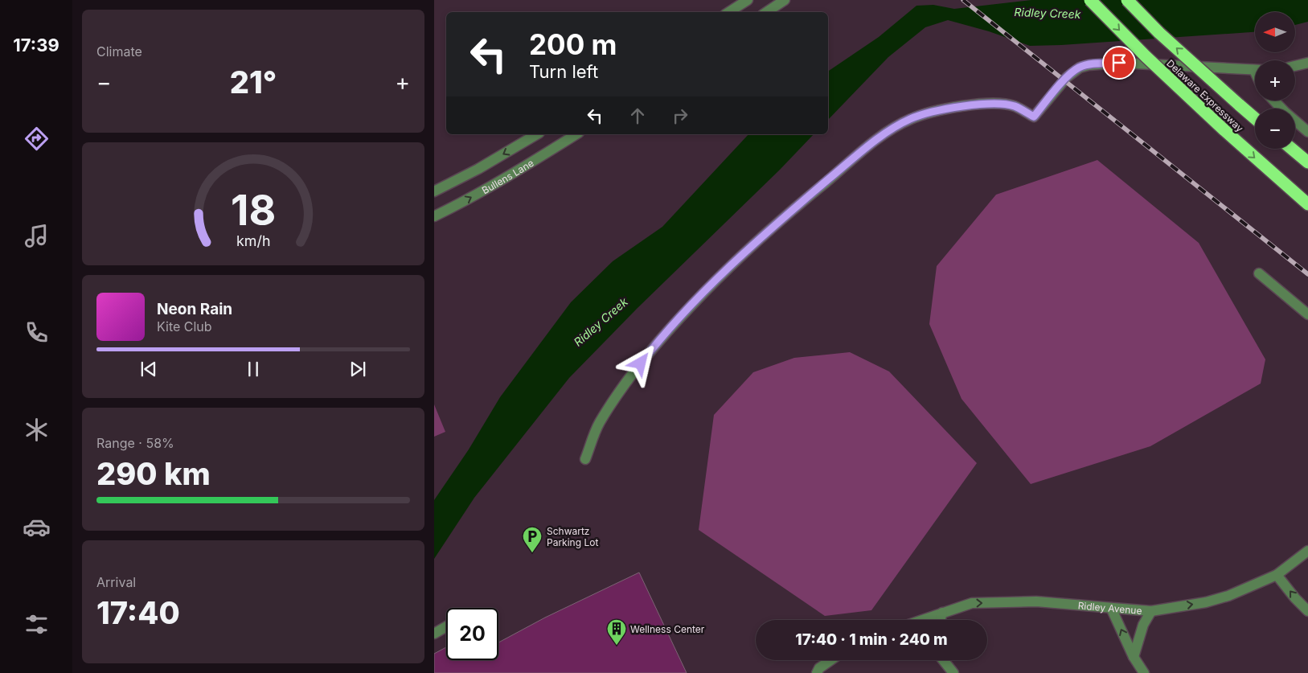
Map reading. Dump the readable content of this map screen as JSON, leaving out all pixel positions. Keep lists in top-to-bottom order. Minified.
{"streets":{"highway":["Delaware Expressway"],"street":["Bullens Lane","Ridley Avenue"]},"one_way":["Ridley Avenue"],"water":["Ridley Creek"],"places":{"parking":["Schwartz Parking Lot"],"building":["Wellness Center"]},"north":"left","page":{"tabs":"17:39","tile":["Climate",["Range · 58%","290 km"],["Arrival","17:40"]],"map_buttons":["+","−"],"turn":["200 m","Turn left"],"heat":["−","21°","+"],"song":["Neon Rain","Kite Club"],"limit":"20","trip":"17:40 · 1 min · 240 m","gauge":["18","km/h"]}}
